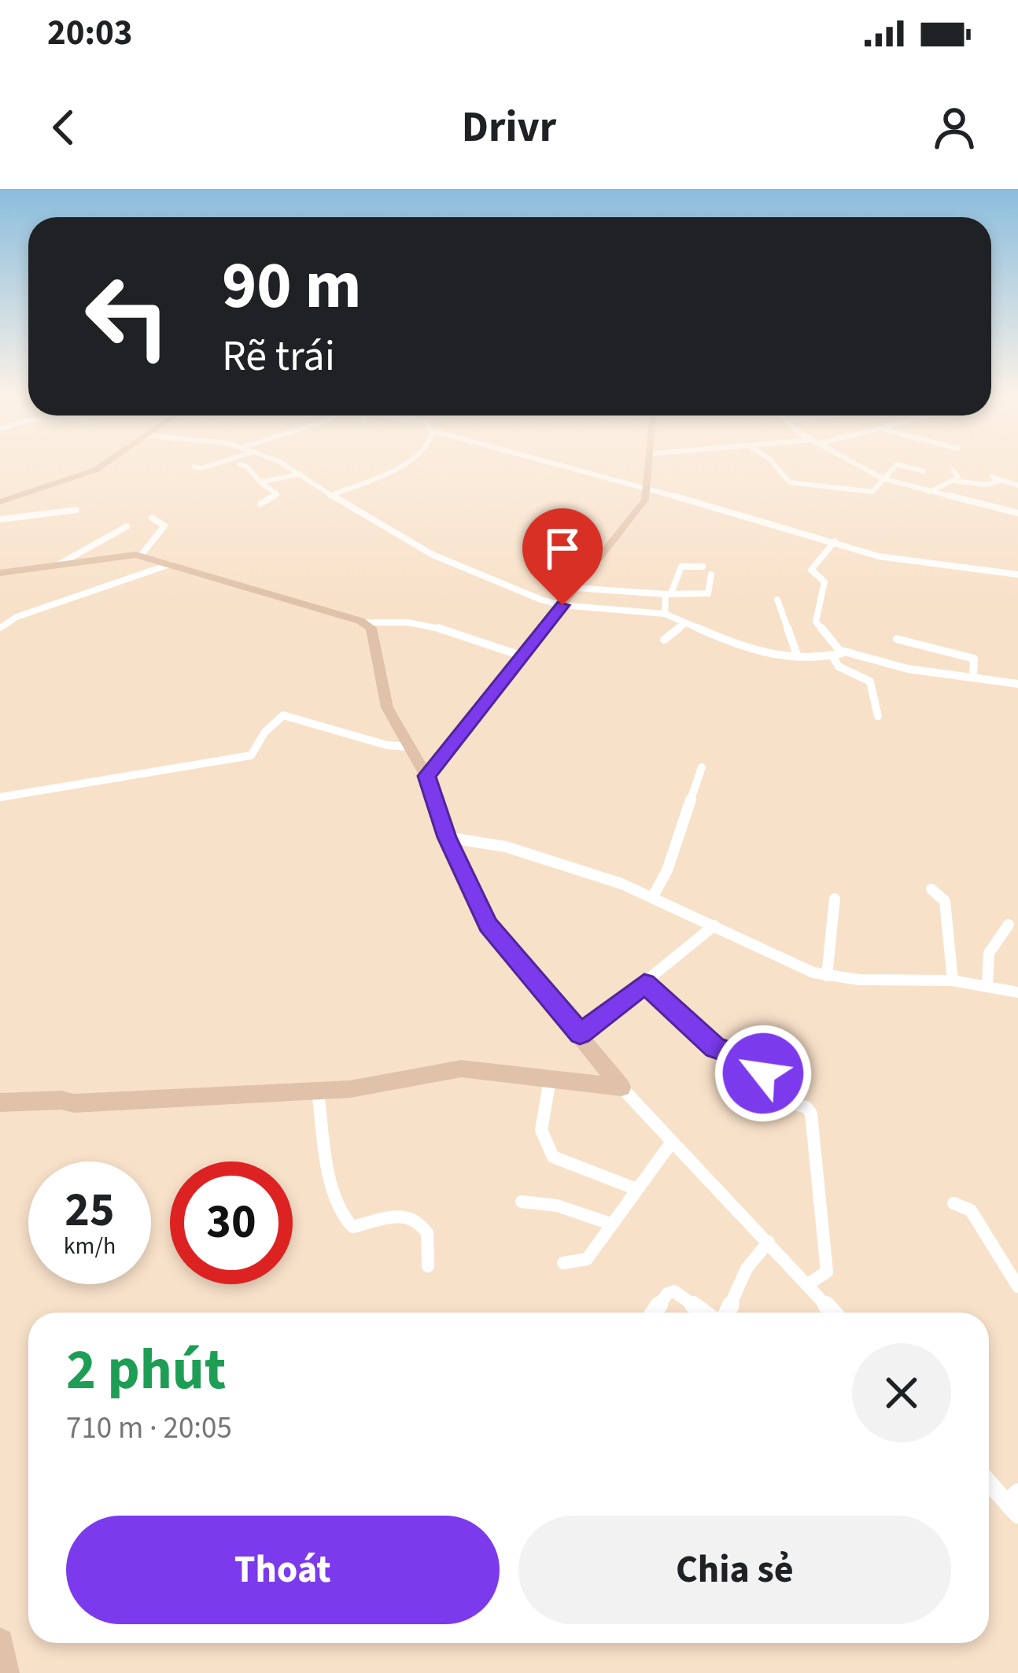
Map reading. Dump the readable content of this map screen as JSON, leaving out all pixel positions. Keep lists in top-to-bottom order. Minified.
{"page":{"status":"20:03","header":"Drivr","turn":["90 m","Rẽ trái"],"speed":"25 km/h","limit":"30","heading":["2 phút","710 m · 20:05"],"buttons":["Thoát","Chia sẻ"]}}
